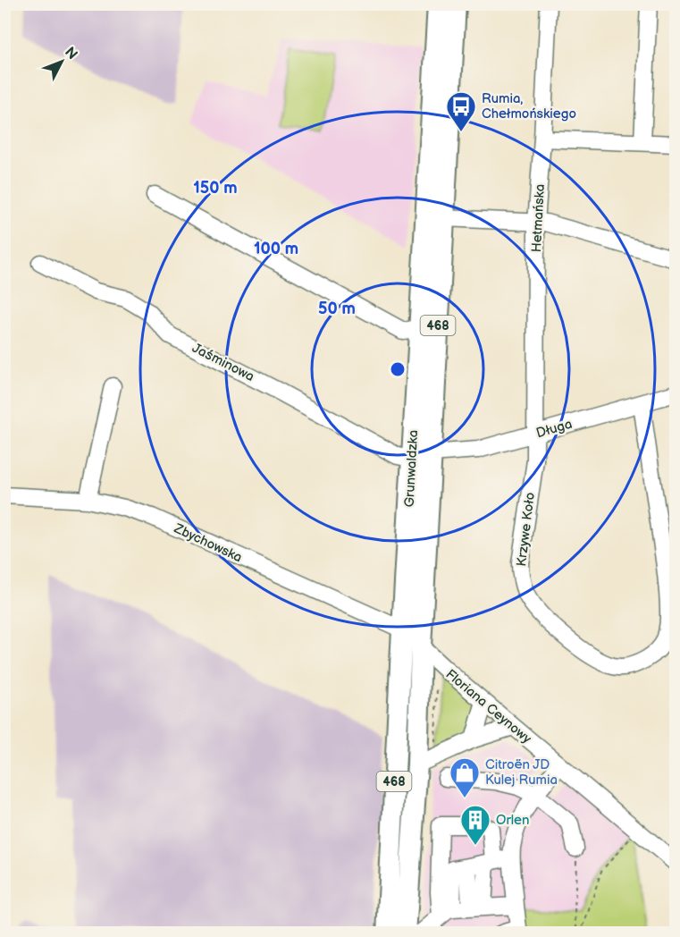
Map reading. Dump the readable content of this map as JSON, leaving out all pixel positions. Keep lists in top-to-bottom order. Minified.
{"streets":{"main road":["468","Grunwaldzka"],"street":["Hetmańska","Jaśminowa","Długa","Krzywe Koło","Zbychowska","Floriana Ceynowy"]},"crossings":[["Hetmańska","Długa"],["Hetmańska","Krzywe Koło"],["Jaśminowa","Grunwaldzka"],["Długa","Grunwaldzka"],["Długa","Krzywe Koło"],["Grunwaldzka","Zbychowska"],["Grunwaldzka","Floriana Ceynowy"],["Zbychowska","Floriana Ceynowy"]],"places":{"bus stop":["Rumia, Chełmońskiego"],"shop":["Citroën JD Kulej Rumia"],"building":["Orlen"]},"north":"top right","rings":["150 m","100 m","50 m"]}
